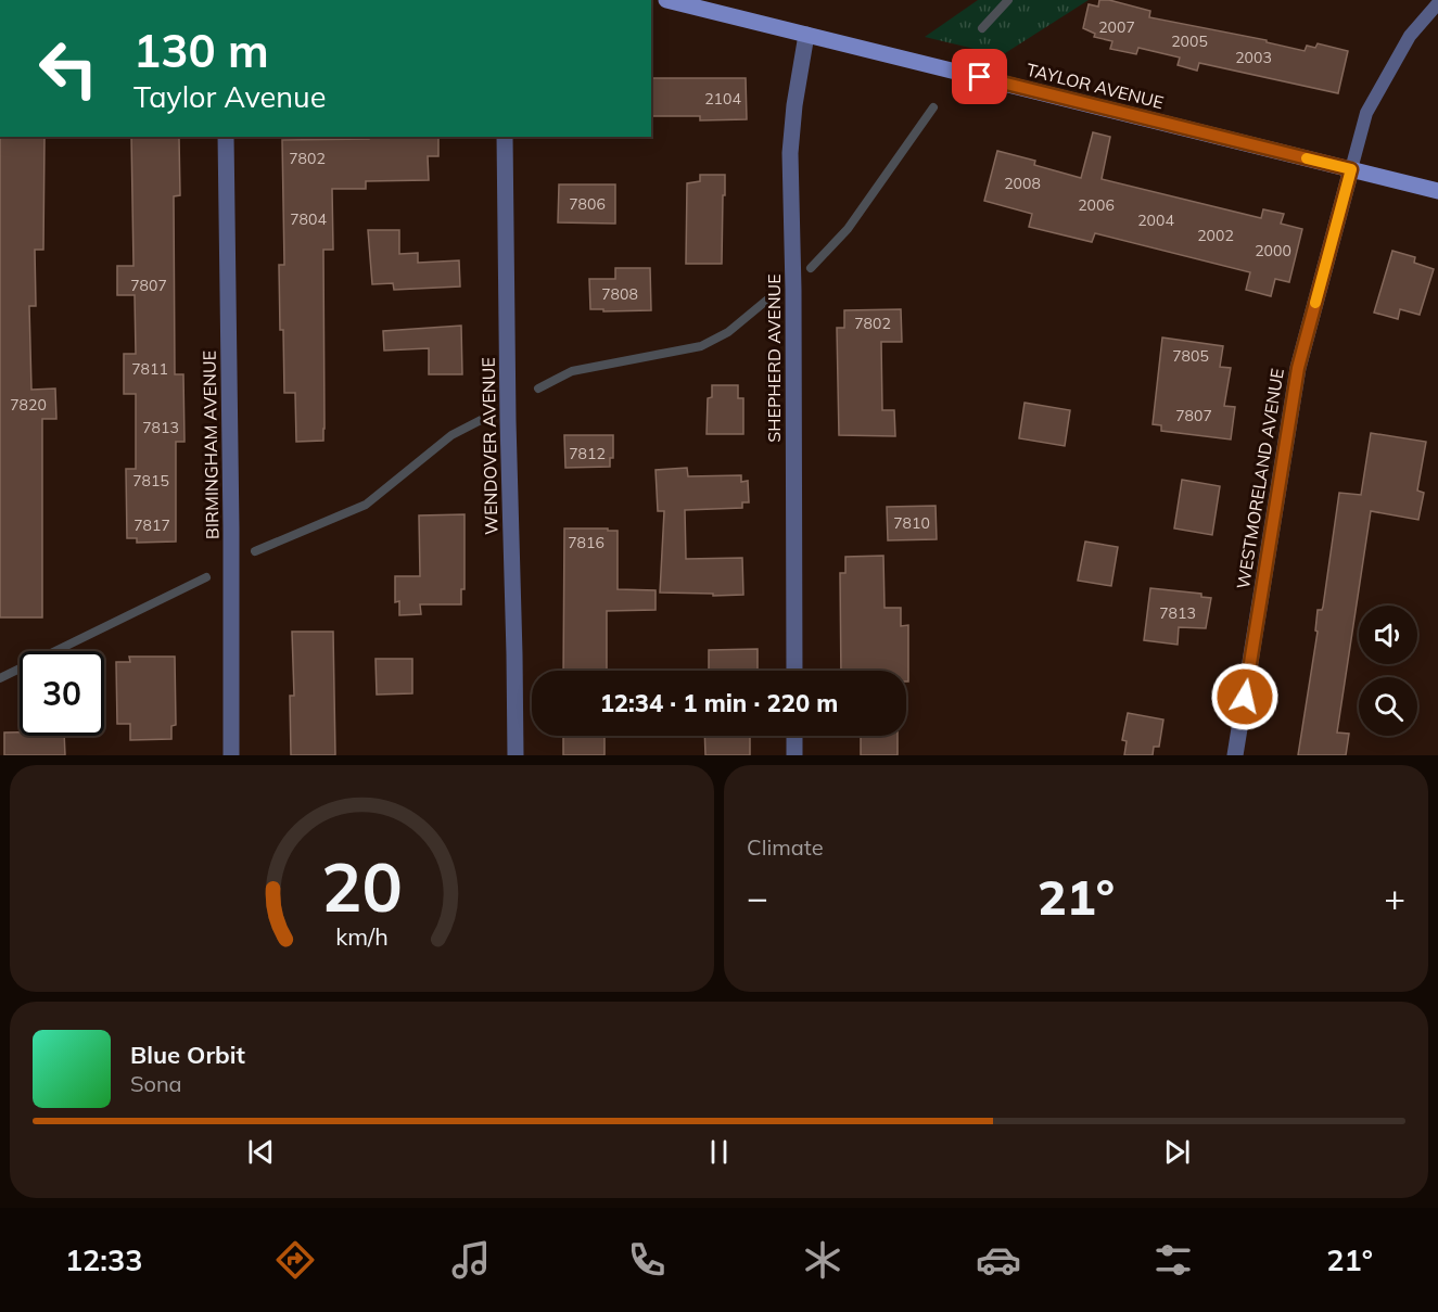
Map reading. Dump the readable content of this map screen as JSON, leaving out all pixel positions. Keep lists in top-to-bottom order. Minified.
{"streets":{"main road":["TAYLOR AVENUE"],"street":["SHEPHERD AVENUE","BIRMINGHAM AVENUE","WENDOVER AVENUE","WESTMORELAND AVENUE"]},"crossings":[["TAYLOR AVENUE","SHEPHERD AVENUE"],["TAYLOR AVENUE","WESTMORELAND AVENUE"]],"house_numbers":["2007","2005","2003","2104","7802","2008","7806","2006","7804","2004","2002","2000","7807","7808","7802","7805","7811","7820","7807","7813","7812","7815","7810","7817","7816","7813"],"page":{"turn":["130 m","Taylor Avenue"],"limit":"30","trip":"12:34 · 1 min · 220 m","tile":"Climate","heat":["−","21°","+"],"song":["Blue Orbit","Sona"],"tabs":["12:33","21°"],"gauge":["20","km/h"]}}
